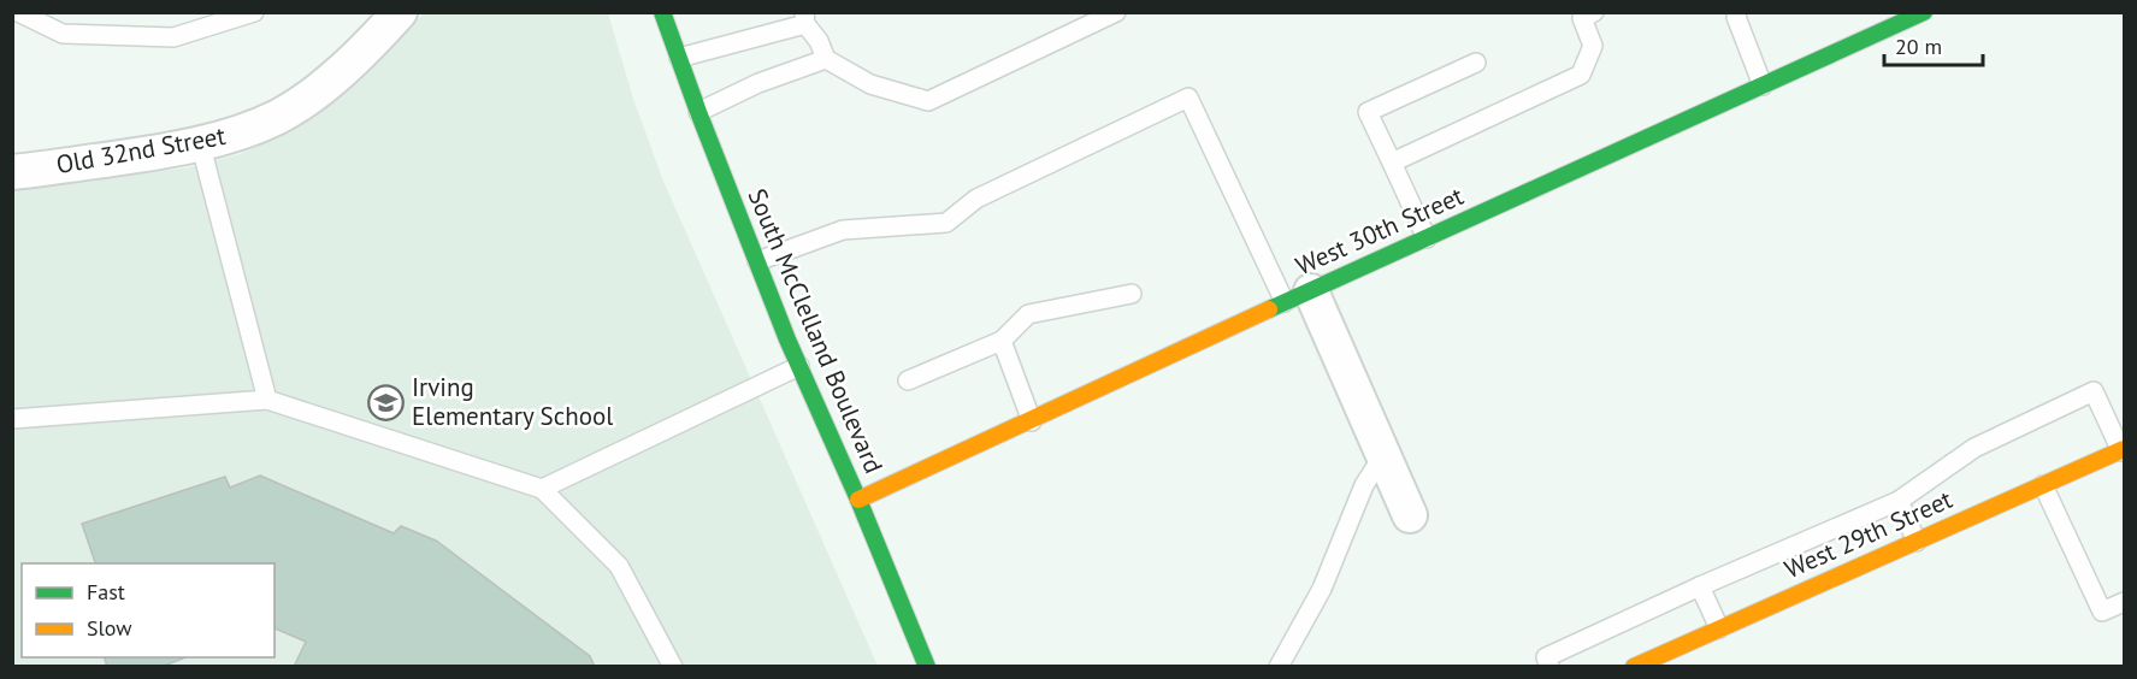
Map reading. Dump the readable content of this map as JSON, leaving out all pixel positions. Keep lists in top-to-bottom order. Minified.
{"streets":{"street":["Old 32nd Street","West 30th Street","South McClelland Boulevard","West 29th Street"]},"crossings":[["West 30th Street","South McClelland Boulevard"]],"places":{"school or university":["Irving Elementary School"]},"legend":["Fast","Slow"],"scale_bar":"20 m"}
